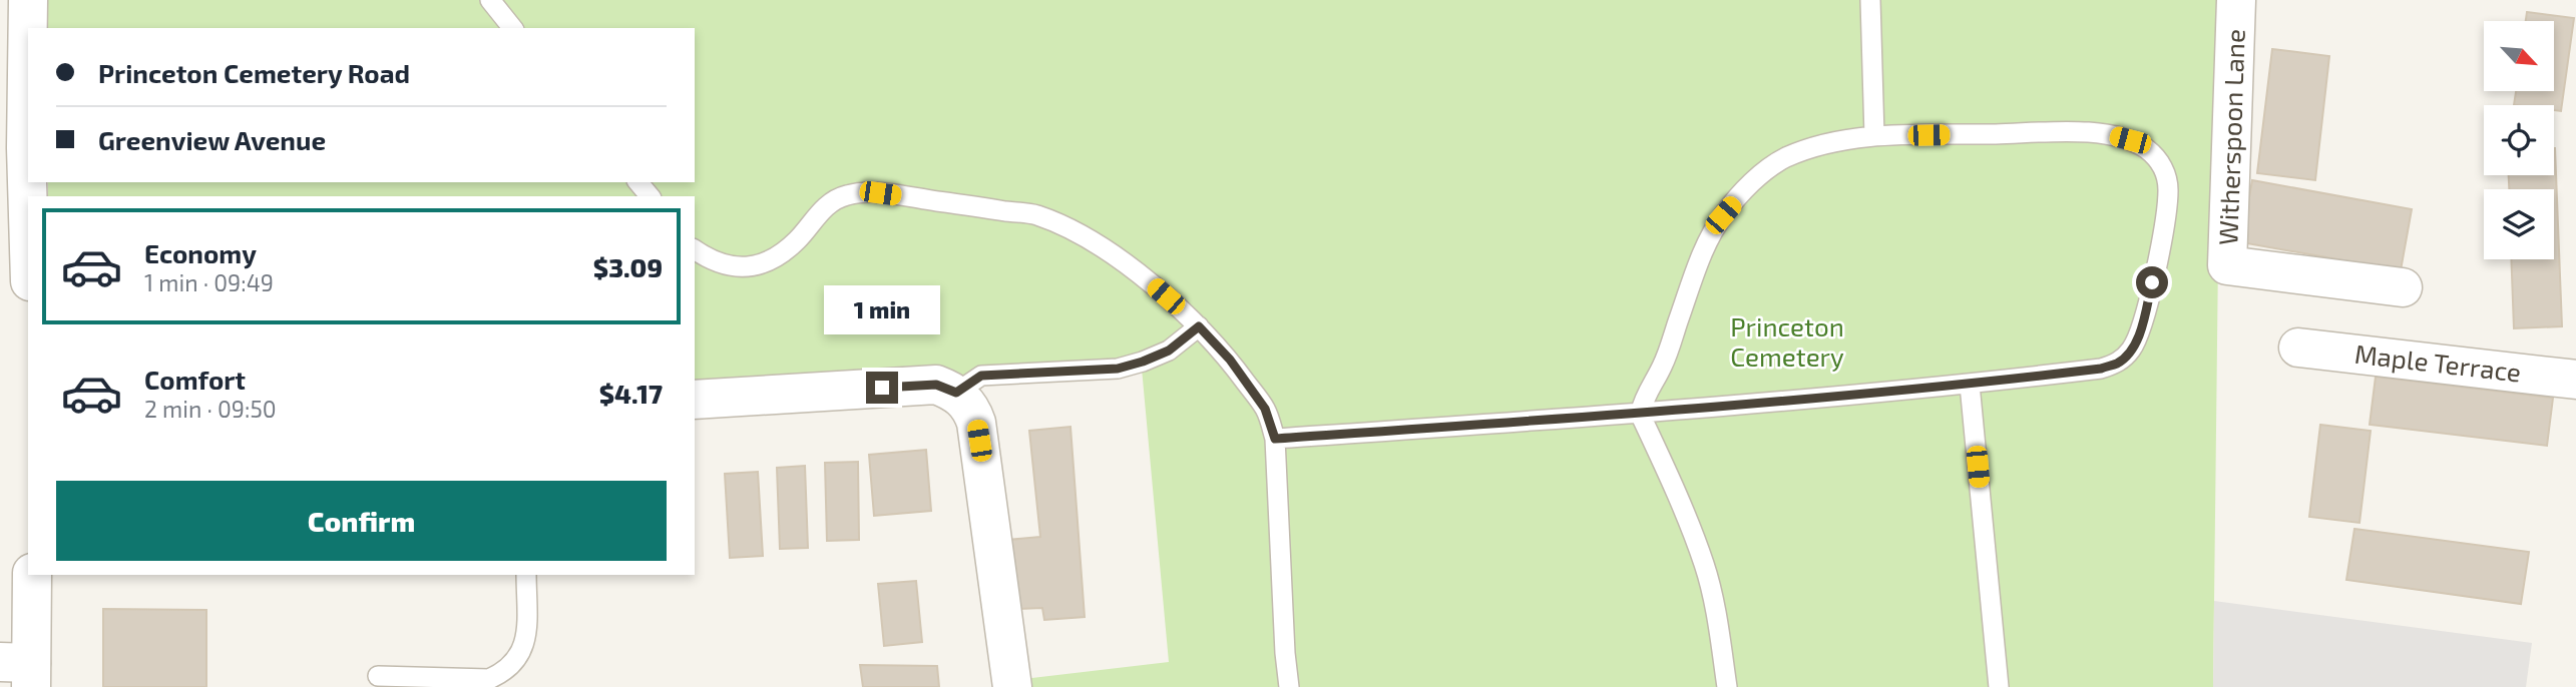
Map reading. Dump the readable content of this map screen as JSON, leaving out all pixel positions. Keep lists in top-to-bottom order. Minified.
{"streets":{"street":["Witherspoon Lane","Maple Terrace"]},"parks":["Princeton Cemetery"],"north":"bottom right","page":{"banner":["Princeton Cemetery Road","Greenview Avenue"],"list":[{"name":"Economy","note":"1 min · 09:49","value":"$3.09"},{"name":"Comfort","note":"2 min · 09:50","value":"$4.17"}],"bubble":"1 min","buttons":"Confirm"}}
